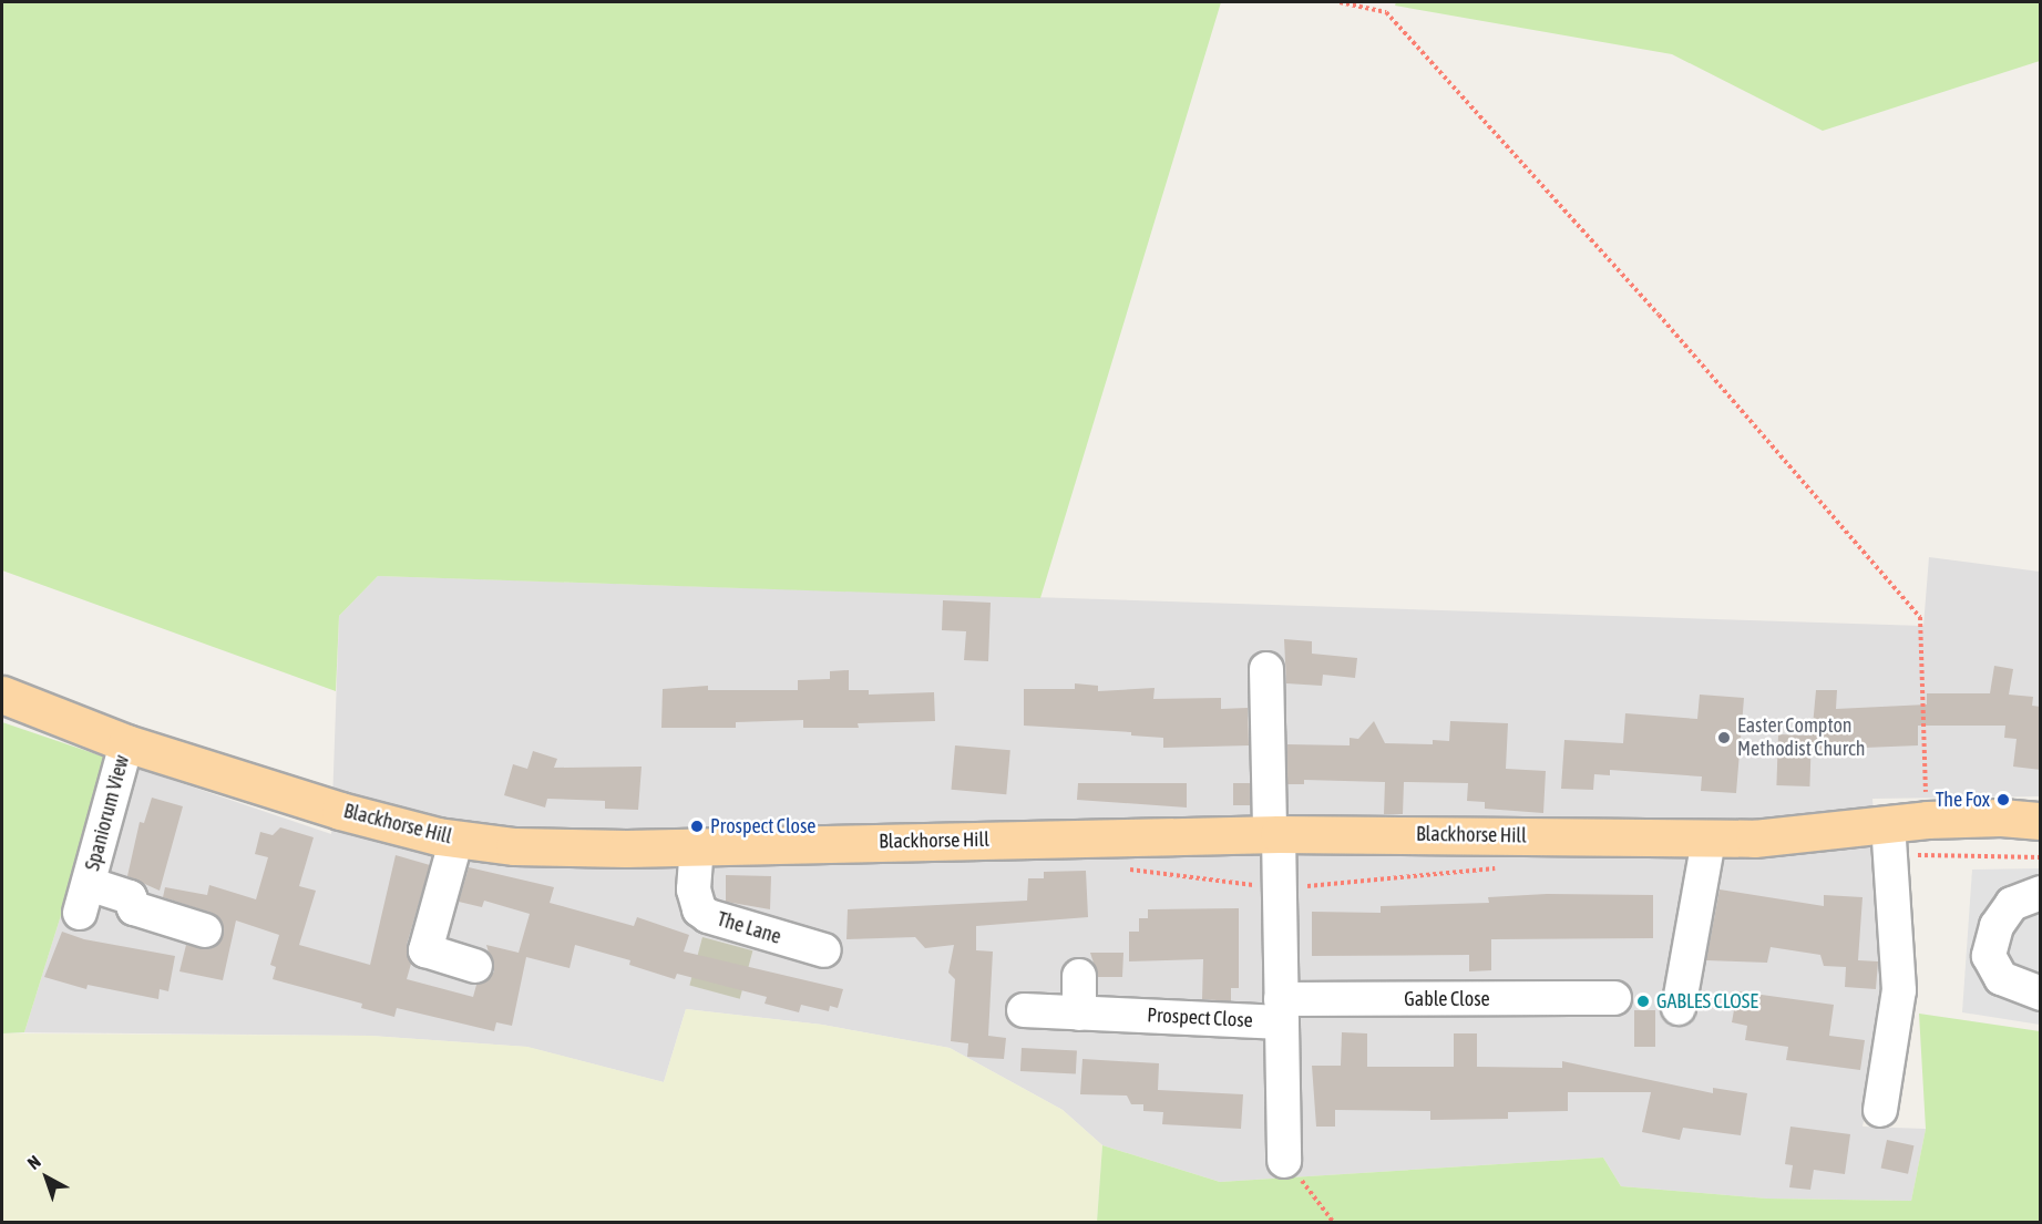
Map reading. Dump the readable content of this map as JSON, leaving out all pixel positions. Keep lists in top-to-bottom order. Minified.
{"streets":{"main road":["Blackhorse Hill"],"street":["Spaniorum View","The Lane","Gable Close","Prospect Close"]},"crossings":[["Spaniorum View","Blackhorse Hill"],["Blackhorse Hill","The Lane"],["Blackhorse Hill","Prospect Close"],["Gable Close","Prospect Close"]],"places":["Easter Compton Methodist Church","The Fox","Prospect Close","GABLES CLOSE"],"north":"top left"}
